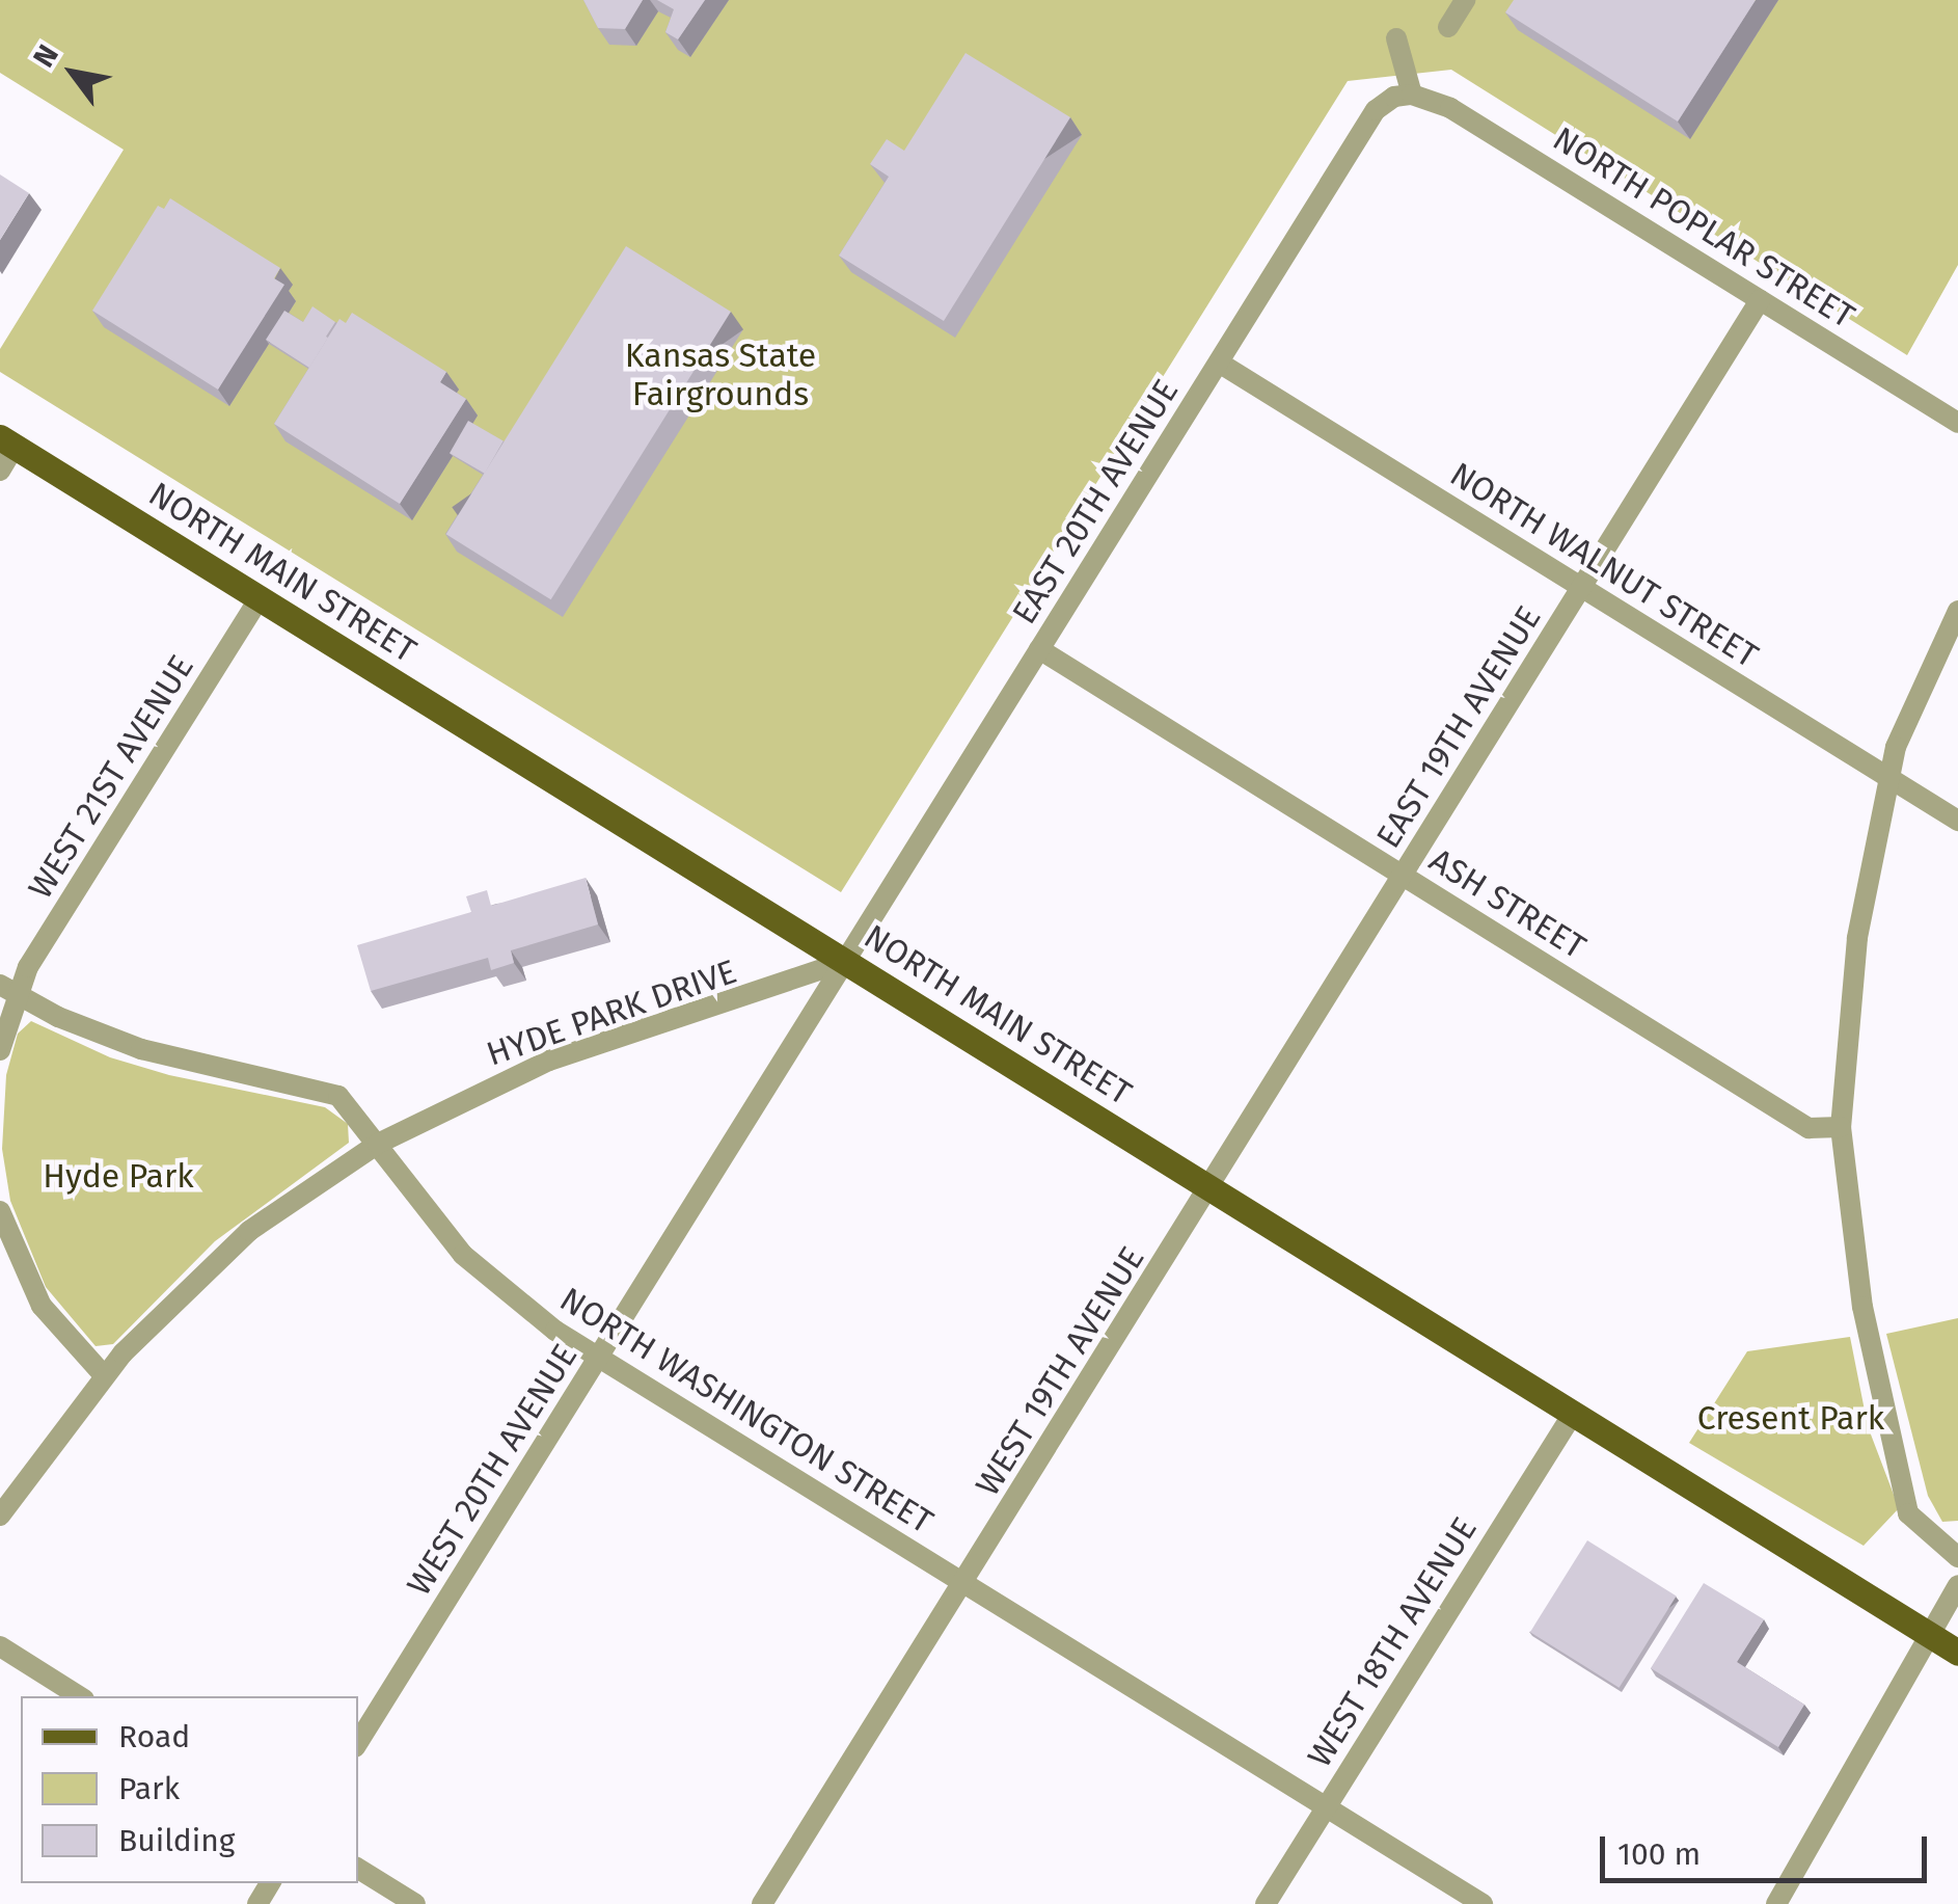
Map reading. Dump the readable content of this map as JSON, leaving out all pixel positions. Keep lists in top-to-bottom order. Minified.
{"streets":{"main road":["NORTH MAIN STREET"],"street":["NORTH POPLAR STREET","EAST 20TH AVENUE","NORTH WALNUT STREET","EAST 19TH AVENUE","WEST 21ST AVENUE","ASH STREET","HYDE PARK DRIVE","WEST 19TH AVENUE","NORTH WASHINGTON STREET","WEST 20TH AVENUE","WEST 18TH AVENUE"]},"crossings":[["NORTH POPLAR STREET","EAST 20TH AVENUE"],["NORTH POPLAR STREET","EAST 19TH AVENUE"],["EAST 20TH AVENUE","NORTH WALNUT STREET"],["EAST 20TH AVENUE","NORTH MAIN STREET"],["EAST 20TH AVENUE","ASH STREET"],["EAST 20TH AVENUE","HYDE PARK DRIVE"],["EAST 20TH AVENUE","WEST 20TH AVENUE"],["NORTH WALNUT STREET","EAST 19TH AVENUE"],["NORTH MAIN STREET","EAST 19TH AVENUE"],["NORTH MAIN STREET","WEST 21ST AVENUE"],["NORTH MAIN STREET","HYDE PARK DRIVE"],["NORTH MAIN STREET","WEST 19TH AVENUE"],["NORTH MAIN STREET","WEST 20TH AVENUE"],["NORTH MAIN STREET","WEST 18TH AVENUE"],["EAST 19TH AVENUE","ASH STREET"],["EAST 19TH AVENUE","WEST 19TH AVENUE"],["WEST 21ST AVENUE","NORTH WASHINGTON STREET"],["HYDE PARK DRIVE","NORTH WASHINGTON STREET"],["HYDE PARK DRIVE","WEST 20TH AVENUE"],["WEST 19TH AVENUE","NORTH WASHINGTON STREET"],["NORTH WASHINGTON STREET","WEST 20TH AVENUE"],["NORTH WASHINGTON STREET","WEST 18TH AVENUE"]],"parks":["Kansas State Fairgrounds","Hyde Park","Cresent Park"],"legend":["Road","Park","Building"],"scale_bar":"100 m","north":"top left"}
